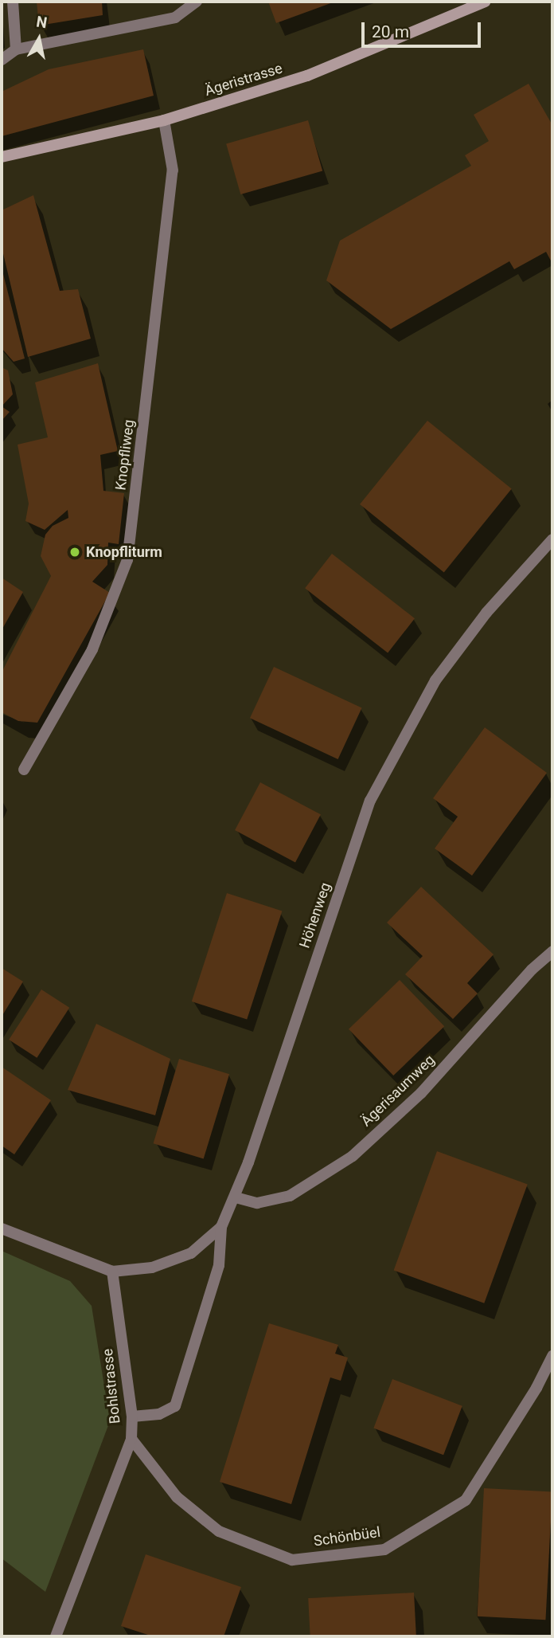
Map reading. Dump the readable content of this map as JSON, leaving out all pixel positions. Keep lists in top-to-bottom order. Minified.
{"streets":{"main road":["Ägeristrasse"],"street":["Knopfliweg","Höhenweg","Ägerisaumweg","Bohlstrasse","Schönbüel"]},"crossings":[["Ägeristrasse","Knopfliweg"],["Höhenweg","Ägerisaumweg"],["Höhenweg","Bohlstrasse"],["Bohlstrasse","Schönbüel"]],"places":["Knopfliturm"],"scale_bar":"20 m","north":"top"}
